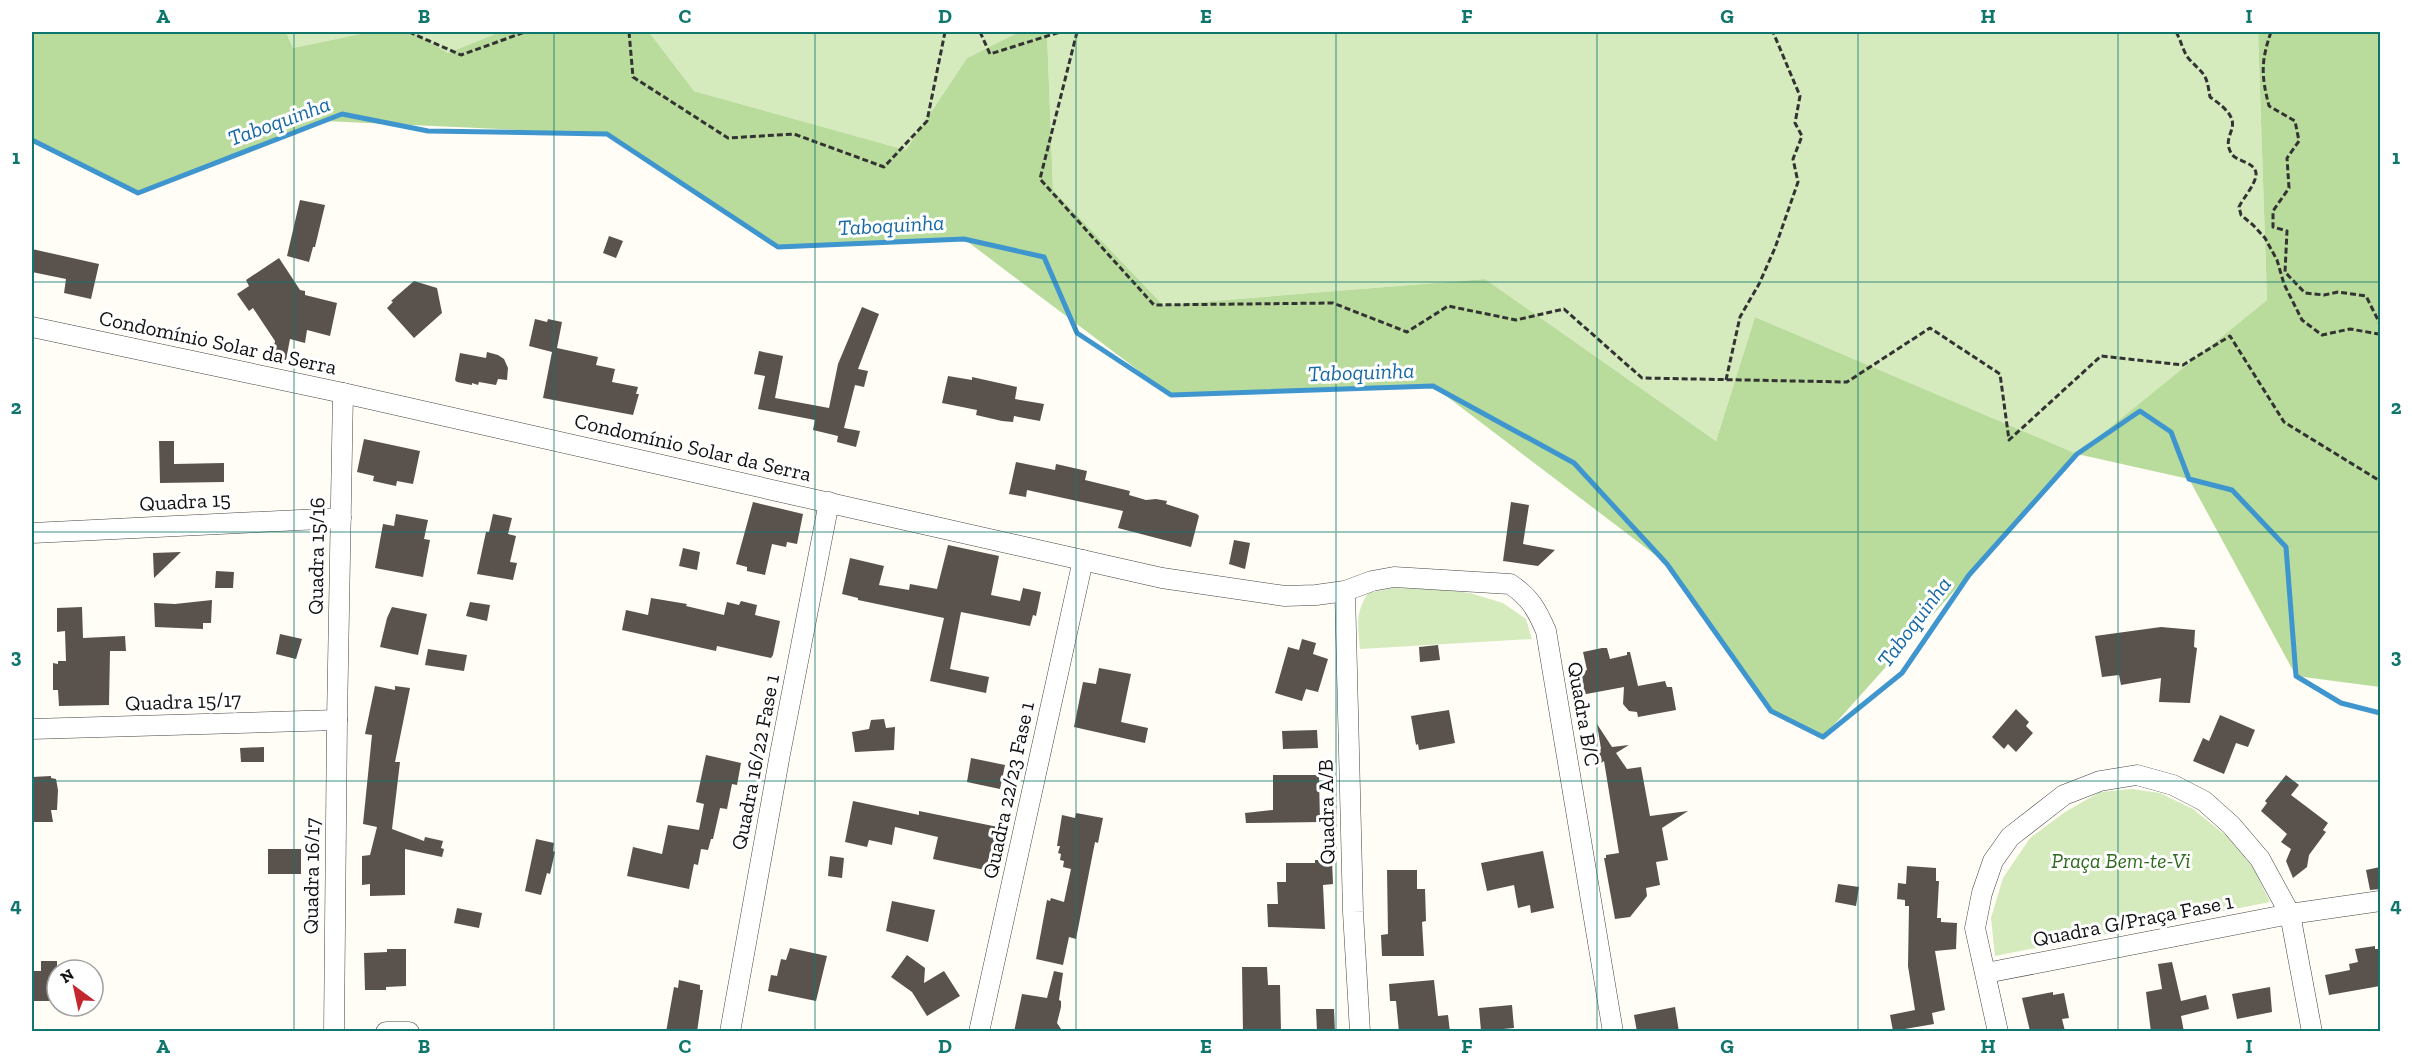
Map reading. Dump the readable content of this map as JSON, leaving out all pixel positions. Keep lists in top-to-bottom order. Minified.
{"streets":{"street":["Condomínio Solar da Serra","Quadra 15","Quadra 15/16","Quadra 15/17","Quadra B/C","Quadra 16/22 Fase 1","Quadra 22/23 Fase 1","Quadra A/B","Quadra 16/17","Quadra G/Praça Fase 1"]},"crossings":[["Condomínio Solar da Serra","Quadra 15/16"],["Condomínio Solar da Serra","Quadra B/C"],["Condomínio Solar da Serra","Quadra 16/22 Fase 1"],["Condomínio Solar da Serra","Quadra 22/23 Fase 1"],["Condomínio Solar da Serra","Quadra A/B"],["Quadra 15","Quadra 15/16"],["Quadra 15/16","Quadra 15/17"],["Quadra 15/16","Quadra 16/17"],["Quadra 15/17","Quadra 16/17"],["Quadra B/C","Quadra A/B"]],"water":["Taboquinha"],"parks":["Praça Bem-te-Vi"],"north":"top left","grid":{"columns":["A","B","C","D","E","F","G","H","I"],"rows":["1","2","3","4"]}}
